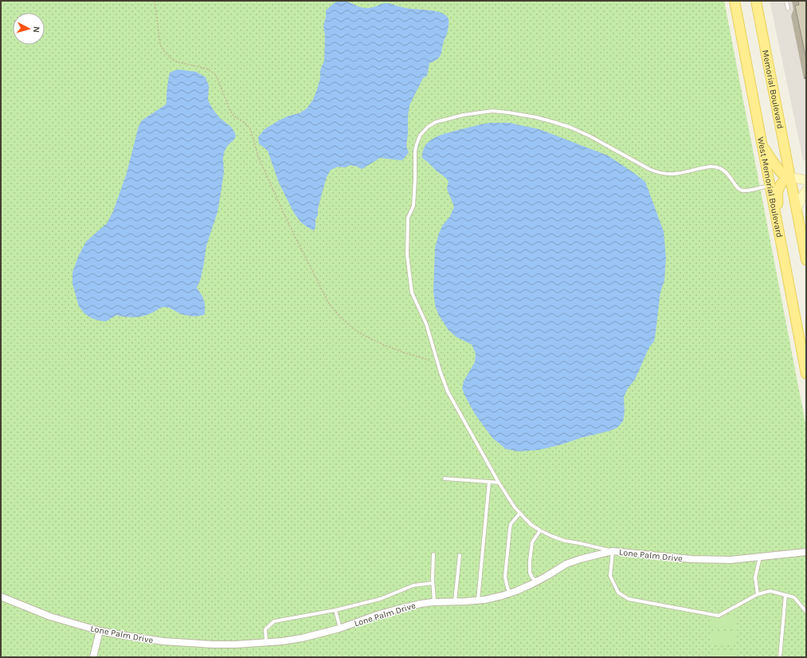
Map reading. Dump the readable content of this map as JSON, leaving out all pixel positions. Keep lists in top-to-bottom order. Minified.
{"streets":{"main road":["Memorial Boulevard","West Memorial Boulevard"],"street":["Lone Palm Drive"]},"north":"right"}
